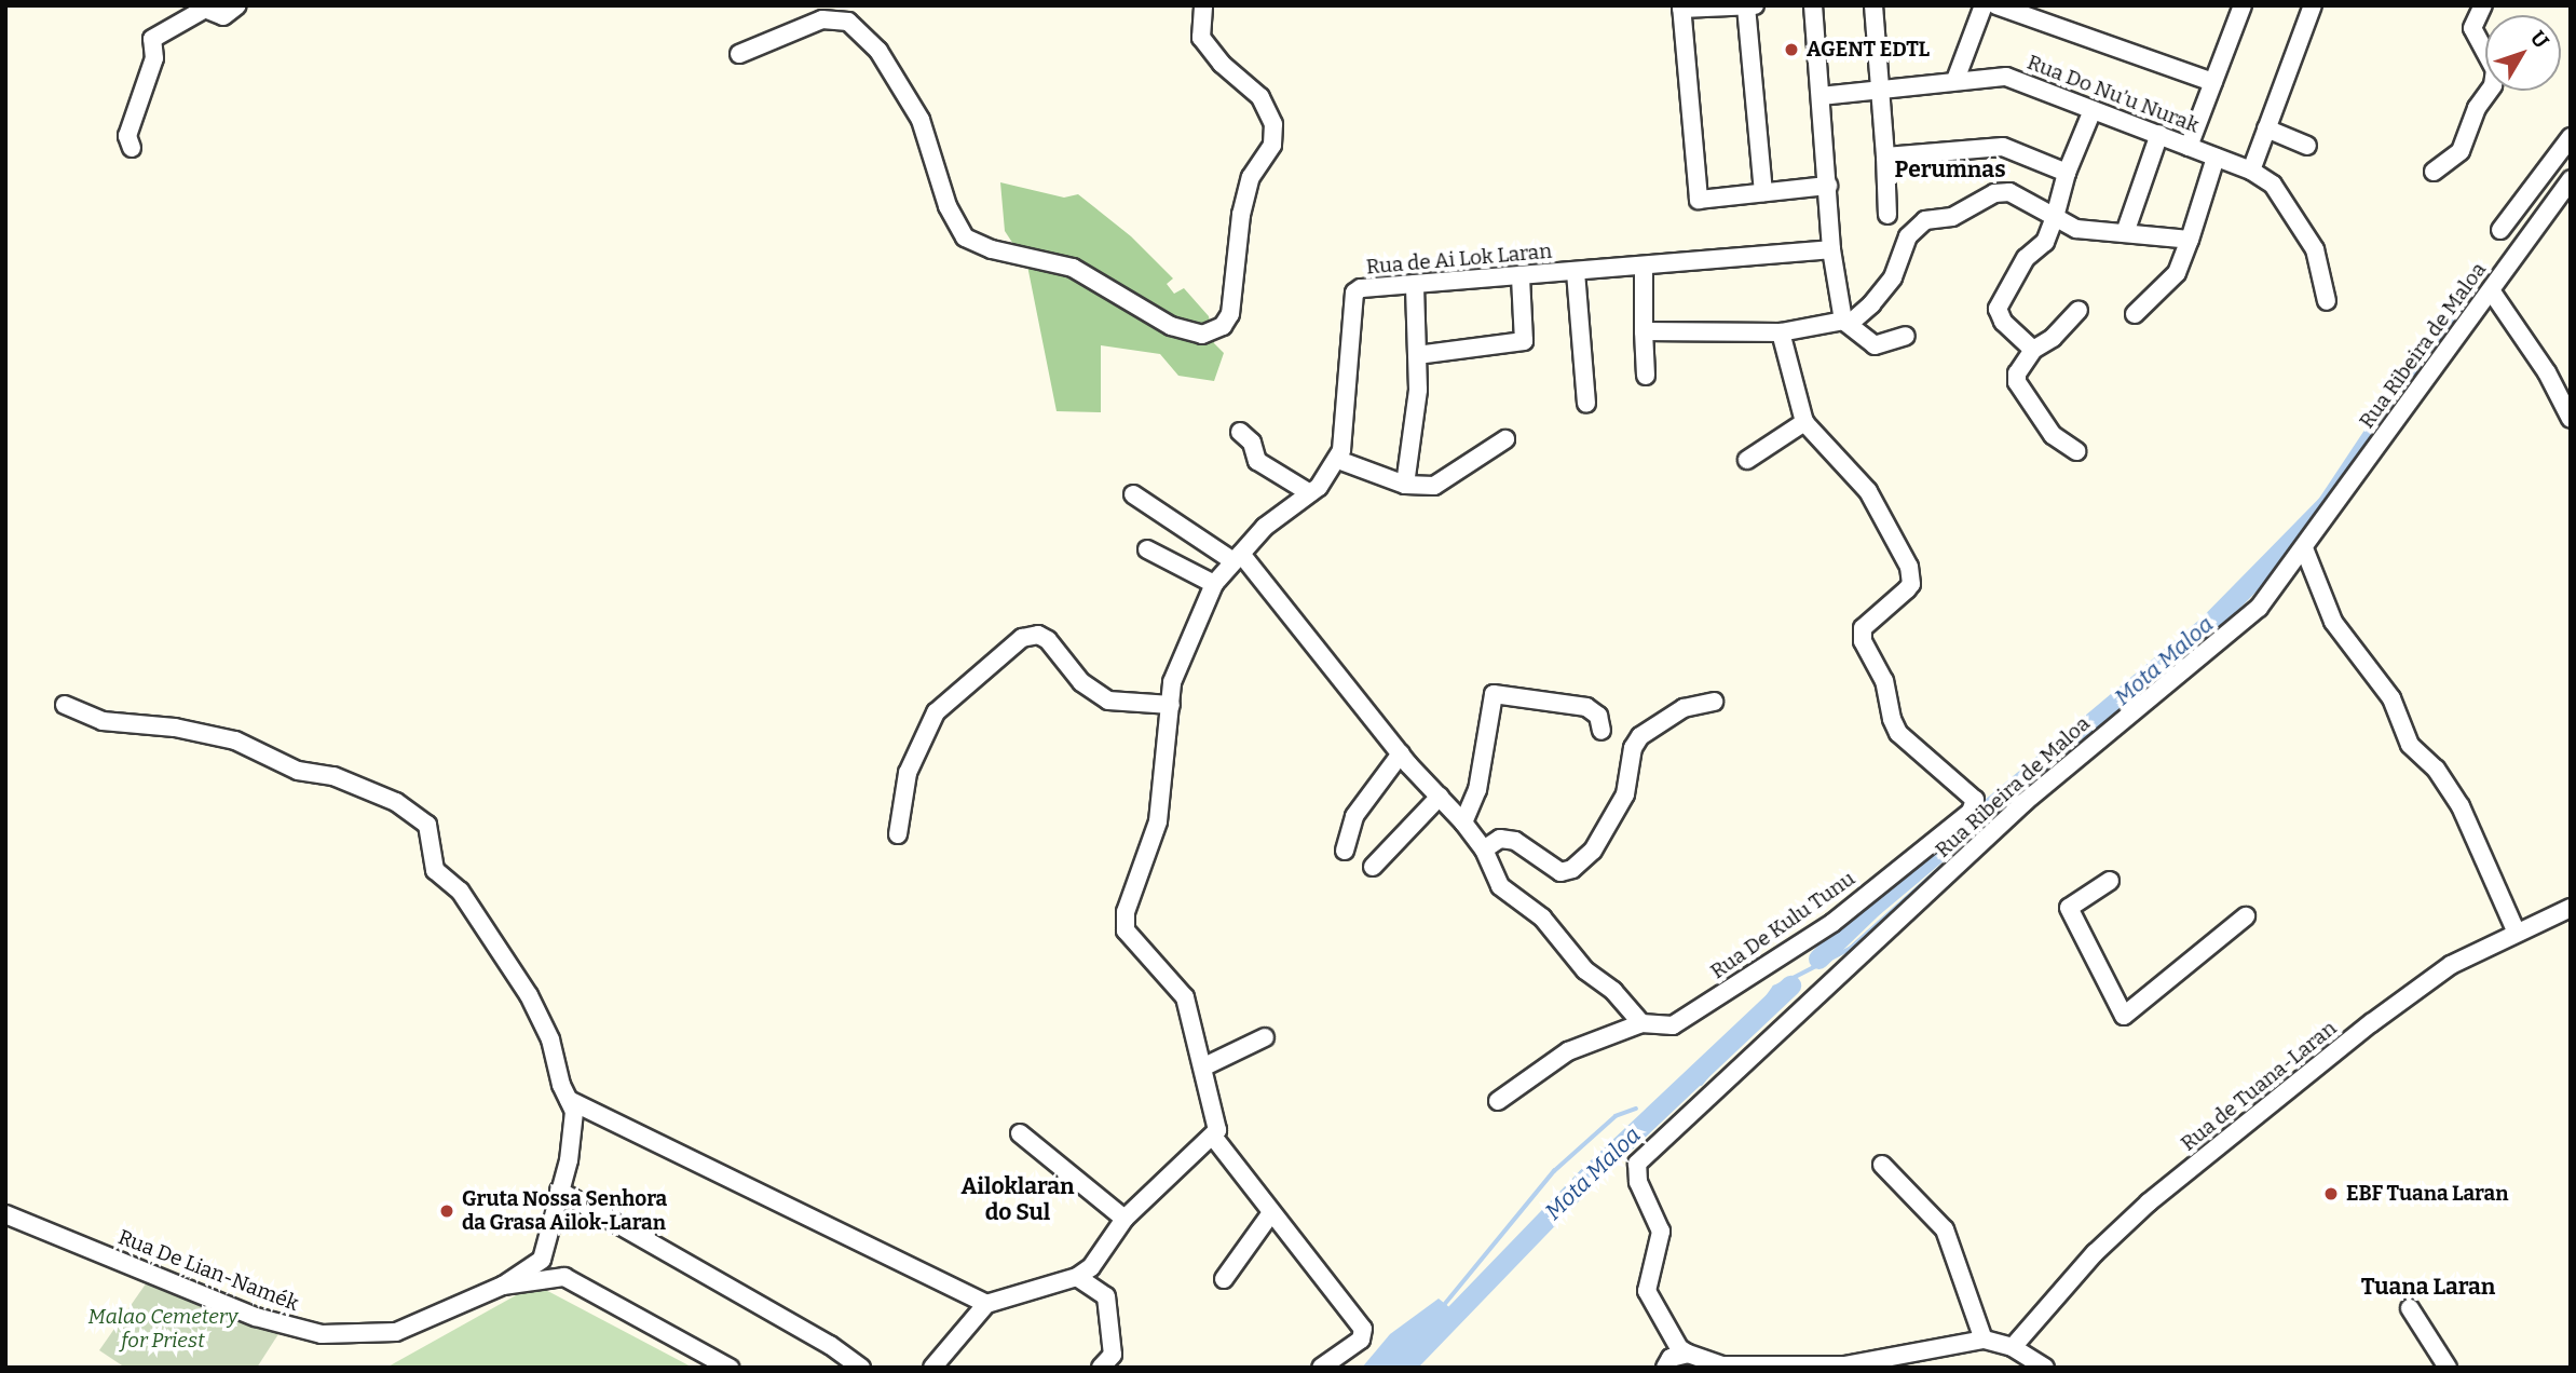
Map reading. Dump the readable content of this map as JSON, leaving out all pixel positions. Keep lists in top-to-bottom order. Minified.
{"streets":{"street":["Rua Do Nu’u Nurak","Rua de Ai Lok Laran","Rua Ribeira de Maloa","Rua De Kulu Tunu","Rua de Tuana-Laran","Rua De Lian-Namék"]},"districts":["Perumnas","Ailoklaran do Sul","Tuana Laran"],"water":["Mota Maloa"],"parks":["Malao Cemetery for Priest"],"places":["AGENT EDTL","EBF Tuana Laran","Gruta Nossa Senhora da Grasa Ailok-Laran"],"north":"top right"}
